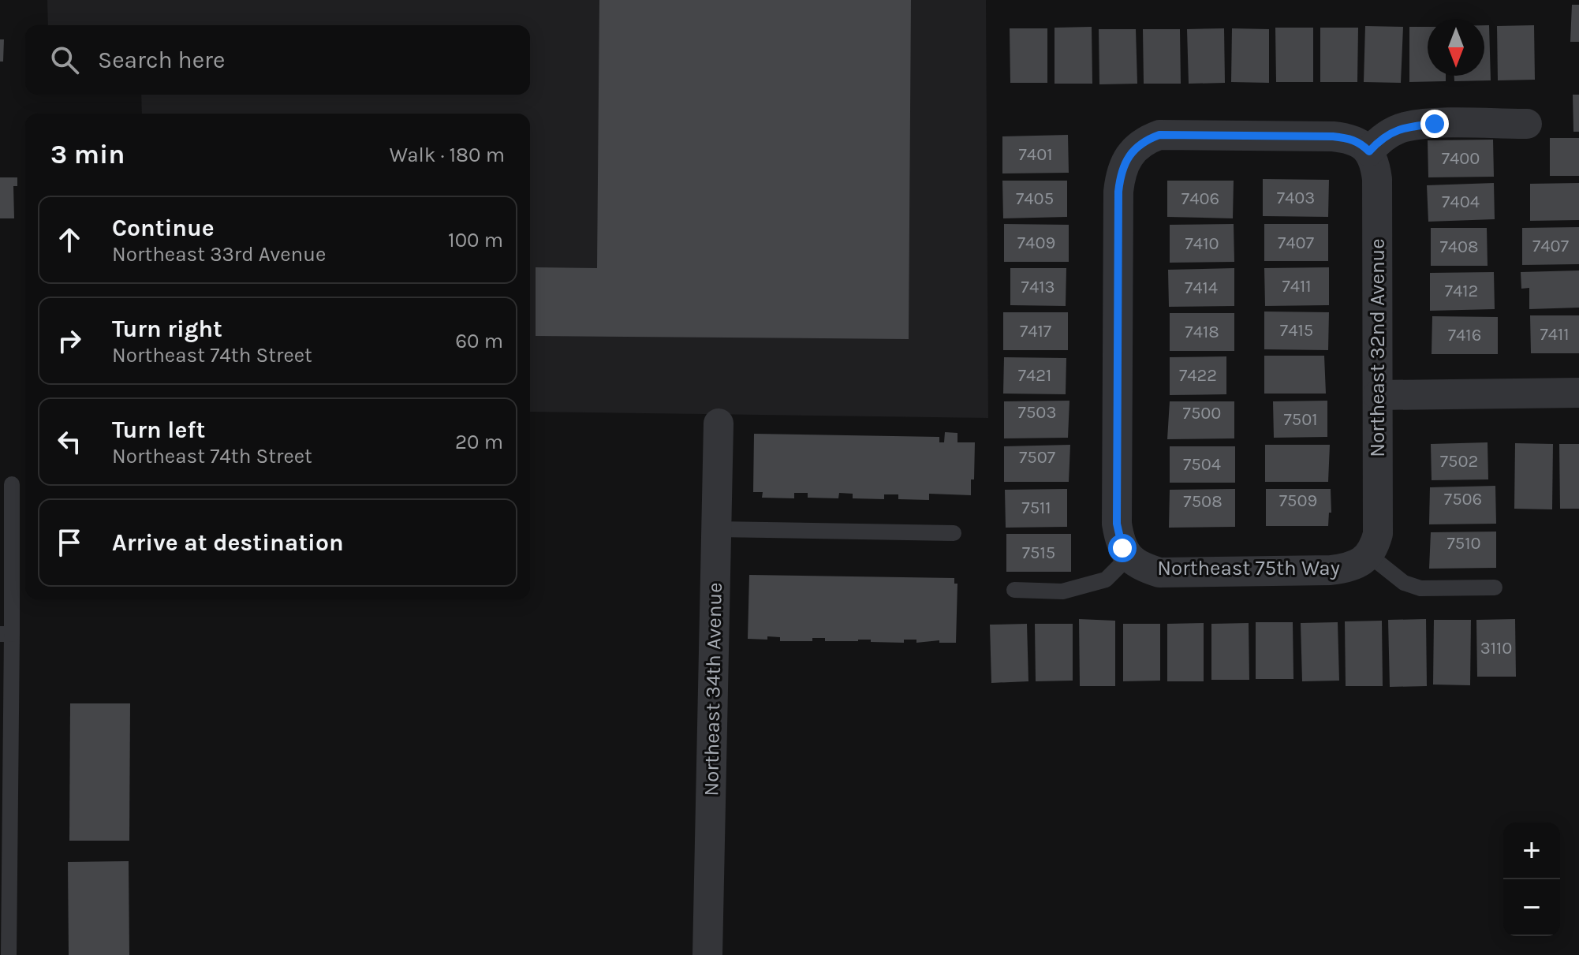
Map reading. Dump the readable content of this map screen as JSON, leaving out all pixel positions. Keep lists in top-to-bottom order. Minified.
{"streets":{"street":["Northeast 32nd Avenue","Northeast 75th Way","Northeast 34th Avenue"]},"crossings":[["Northeast 32nd Avenue","Northeast 75th Way"]],"house_numbers":["7401","7400","7403","7405","7406","7404","7409","7407","7410","7407","7408","7411","7413","7414","7412","7415","7417","7418","7411","7416","7421","7422","7503","7500","7501","7507","7502","7504","7506","7509","7508","7511","7510","7515","3110"],"north":"bottom","page":{"search":"Search here","heading":["3 min","Walk · 180 m"],"list":[["Continue","Northeast 33rd Avenue","100 m"],["Turn right","Northeast 74th Street","60 m"],["Turn left","Northeast 74th Street","20 m"],"Arrive at destination"],"map_buttons":["+","−"]}}
